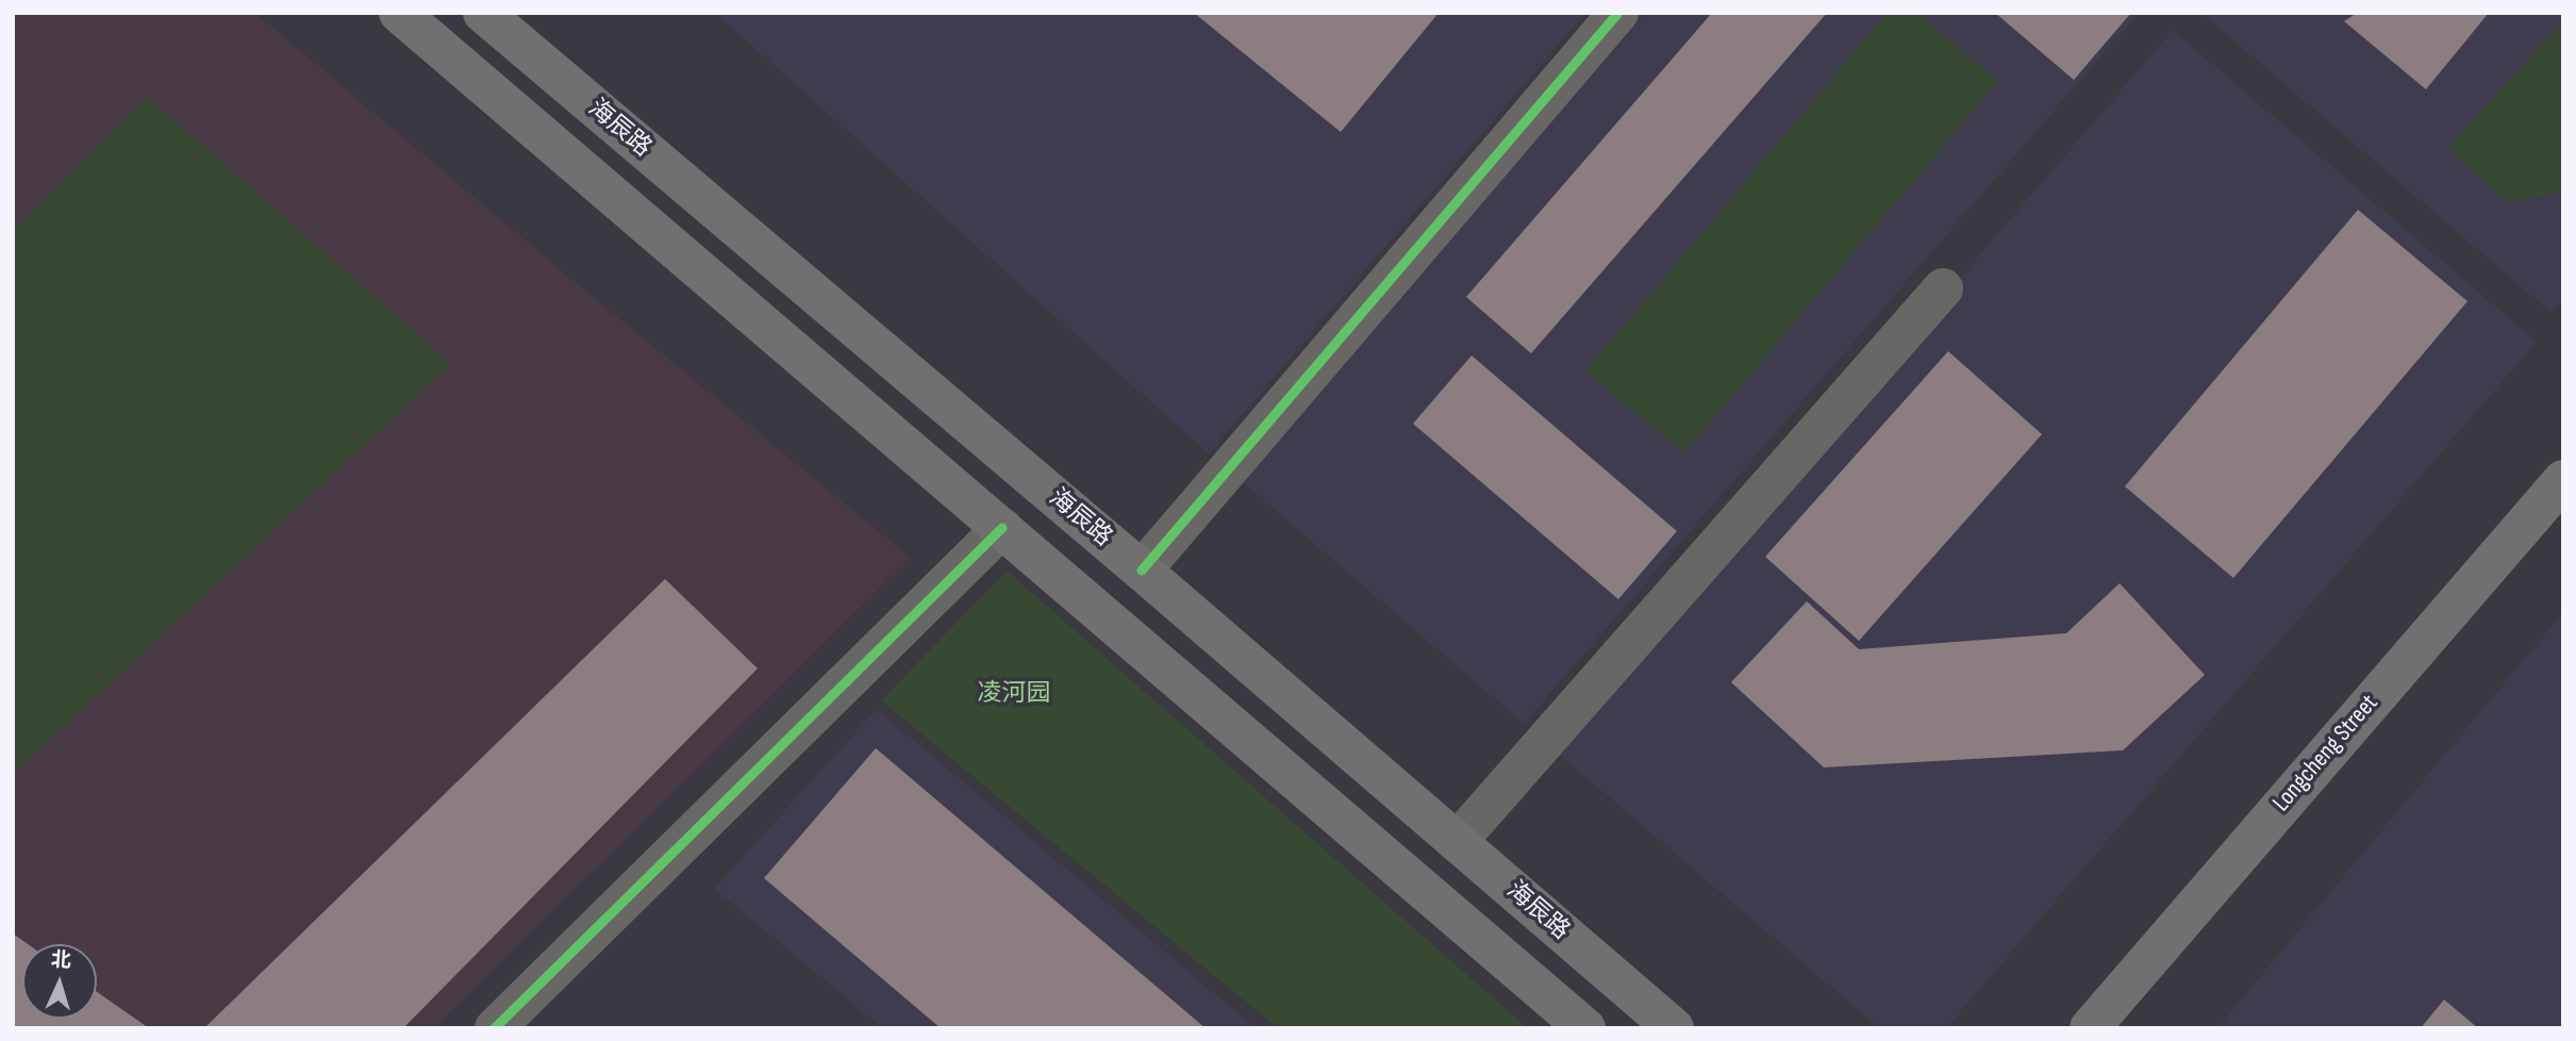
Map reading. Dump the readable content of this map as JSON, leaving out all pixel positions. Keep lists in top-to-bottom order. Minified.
{"streets":{"main road":["海辰路","Longcheng Street"]},"parks":["凌河园"],"north":"top"}
